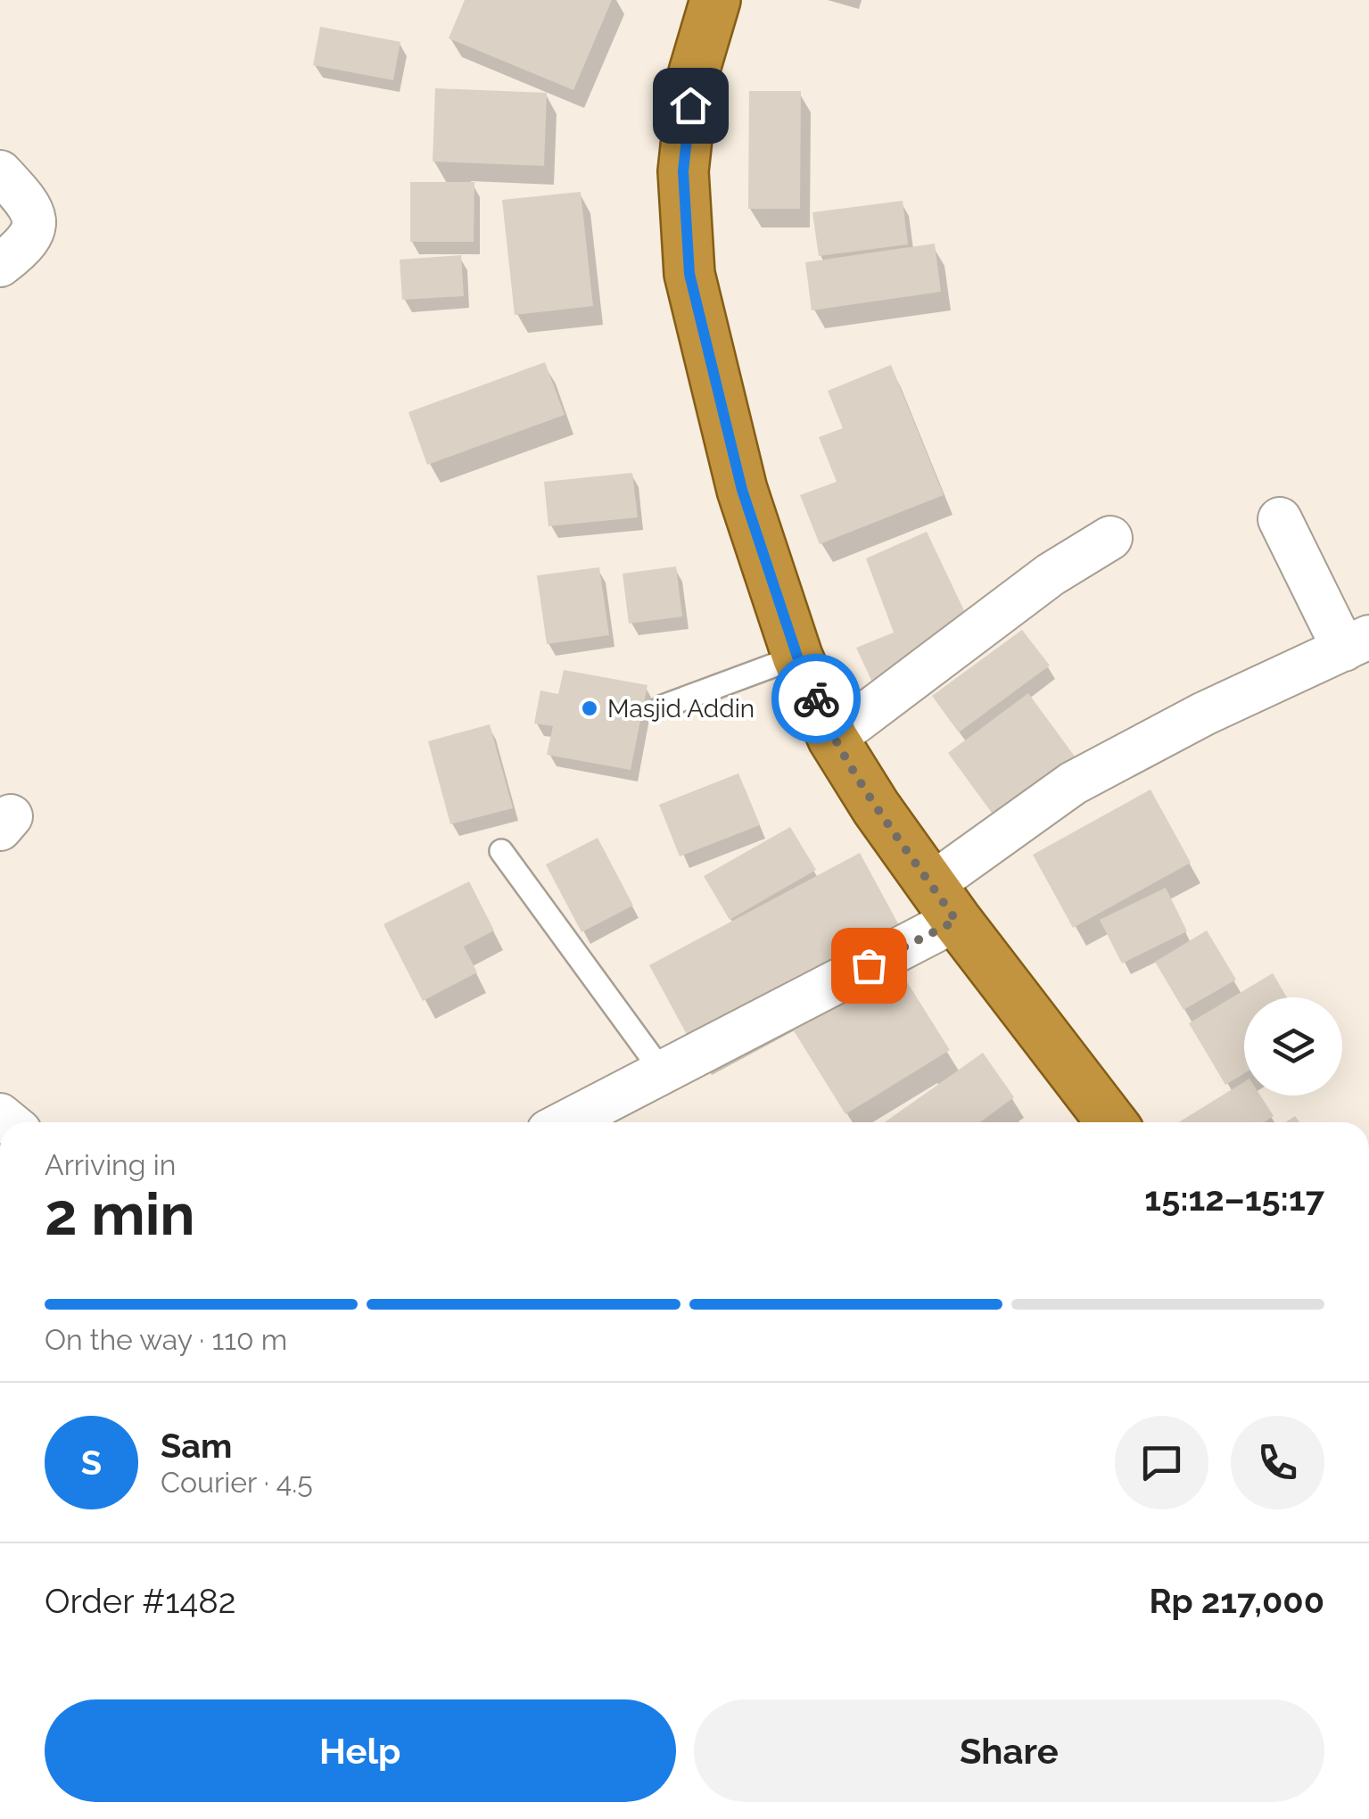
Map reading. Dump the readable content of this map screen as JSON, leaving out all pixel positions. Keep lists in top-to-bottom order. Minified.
{"places":["Masjid Addin"],"page":{"heading":["2 min","Arriving in","15:12–15:17"],"panel":["Sam","Courier · 4.5","Order #1482","Rp 217,000"],"bar":"On the way · 110 m","round":"S","buttons":["Help","Share"]}}
